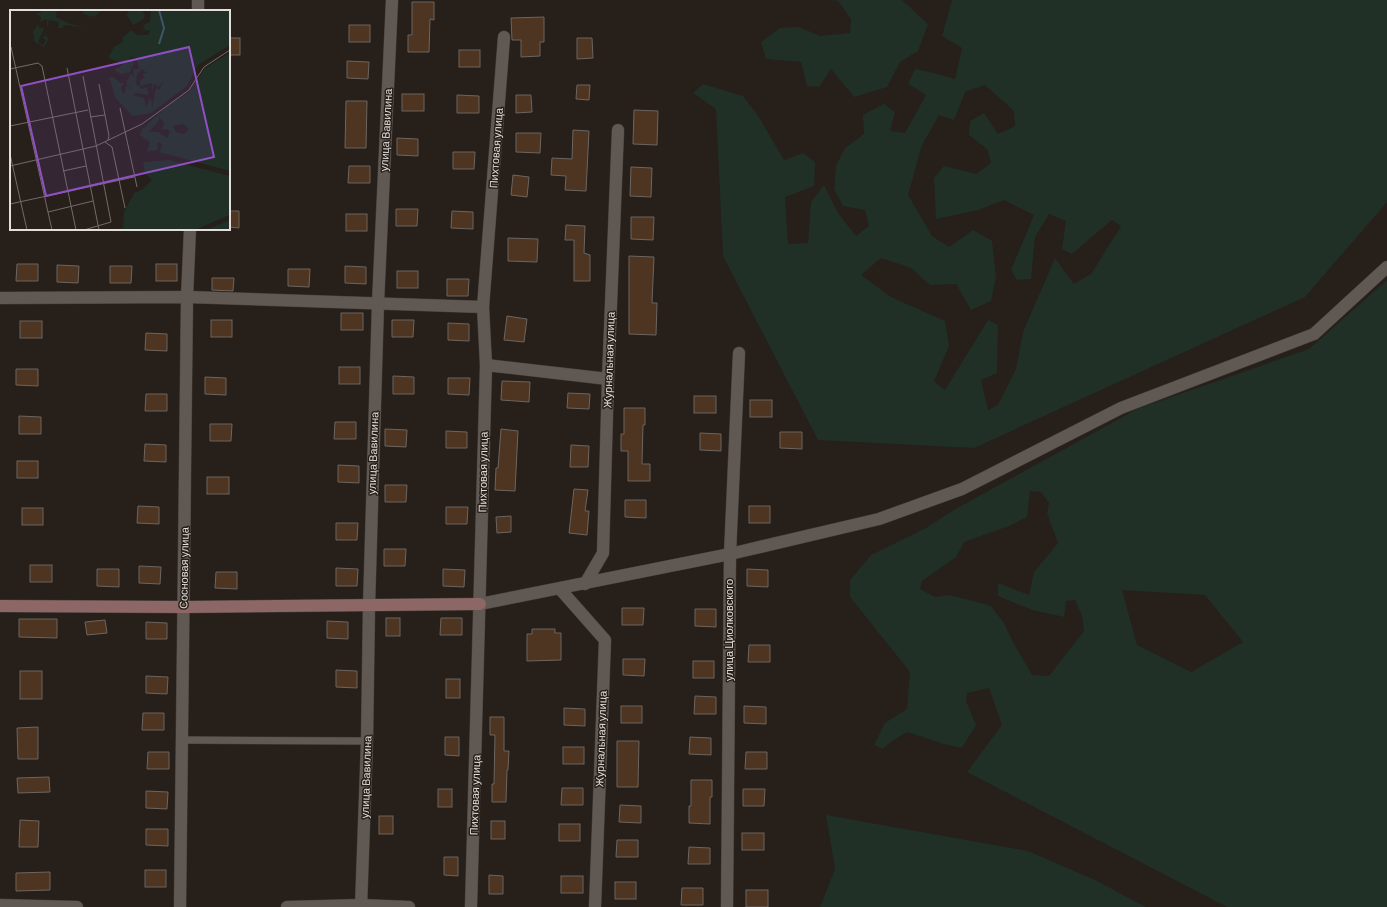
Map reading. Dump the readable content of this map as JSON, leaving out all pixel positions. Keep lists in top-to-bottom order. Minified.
{"streets":{"street":["улица Вавилина","Пихтовая улица","Журнальная улица","Сосновая улица","улица Циолковского"]}}
